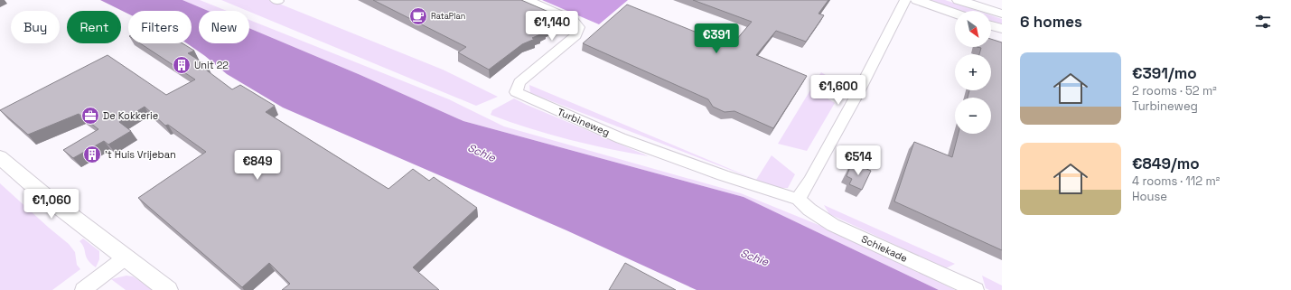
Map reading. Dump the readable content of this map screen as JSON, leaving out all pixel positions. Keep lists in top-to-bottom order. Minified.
{"streets":{"street":["Turbineweg","Schiekade"]},"crossings":[["Turbineweg","Schiekade"]],"water":["Schie"],"places":{"cafe":["RataPlan"],"building":["Unit 22","'t Huis Vrijeban"],"office":["De Kokkerie"]},"north":"bottom right","page":{"heading":"6 homes","map_buttons":["+","−"],"price":["€1,140","€391","€1,600","€514","€849","€1,060"],"chip":["Buy","Rent","Filters","New"],"list":[{"name":"€391/mo","note":"2 rooms · 52 m² · Turbineweg"},{"name":"€849/mo","note":"4 rooms · 112 m² · House"}]}}
